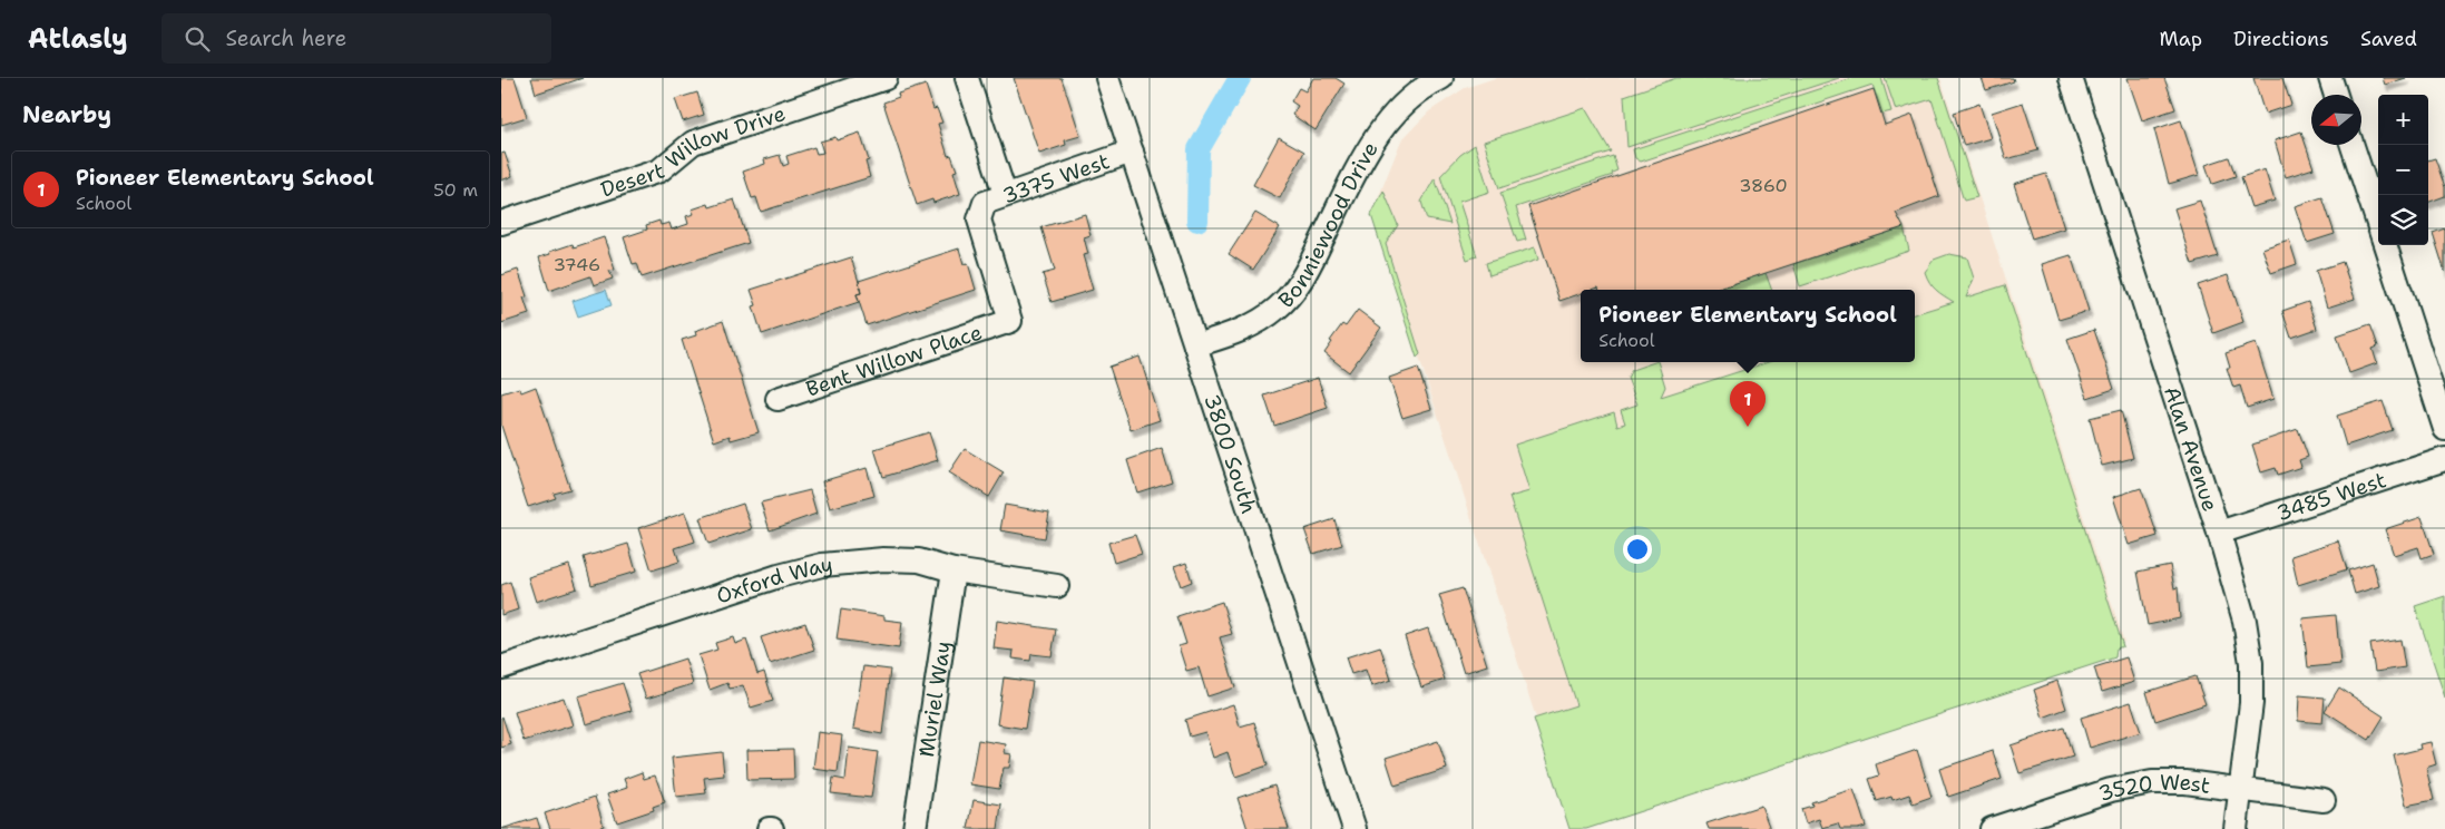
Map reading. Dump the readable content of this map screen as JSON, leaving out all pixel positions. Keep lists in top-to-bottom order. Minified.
{"streets":{"street":["Desert Willow Drive","3375 West","Bonniewood Drive","Bent Willow Place","Alan Avenue","3800 South","3485 West","Oxford Way","Muriel Way","3520 West"]},"crossings":[["3375 West","Bent Willow Place"],["3375 West","3800 South"],["Bonniewood Drive","3800 South"],["Alan Avenue","3485 West"],["Alan Avenue","3520 West"],["Oxford Way","Muriel Way"]],"house_numbers":["3860","3746"],"north":"left","page":{"header":"Atlasly","search":"Search here","nav":["Map","Directions","Saved"],"heading":"Nearby","map_buttons":["+","−"],"list":[{"mark":"1","name":"Pioneer Elementary School","note":"School","value":"50 m"}],"popup":["Pioneer Elementary School","School"],"pins":"1"}}
